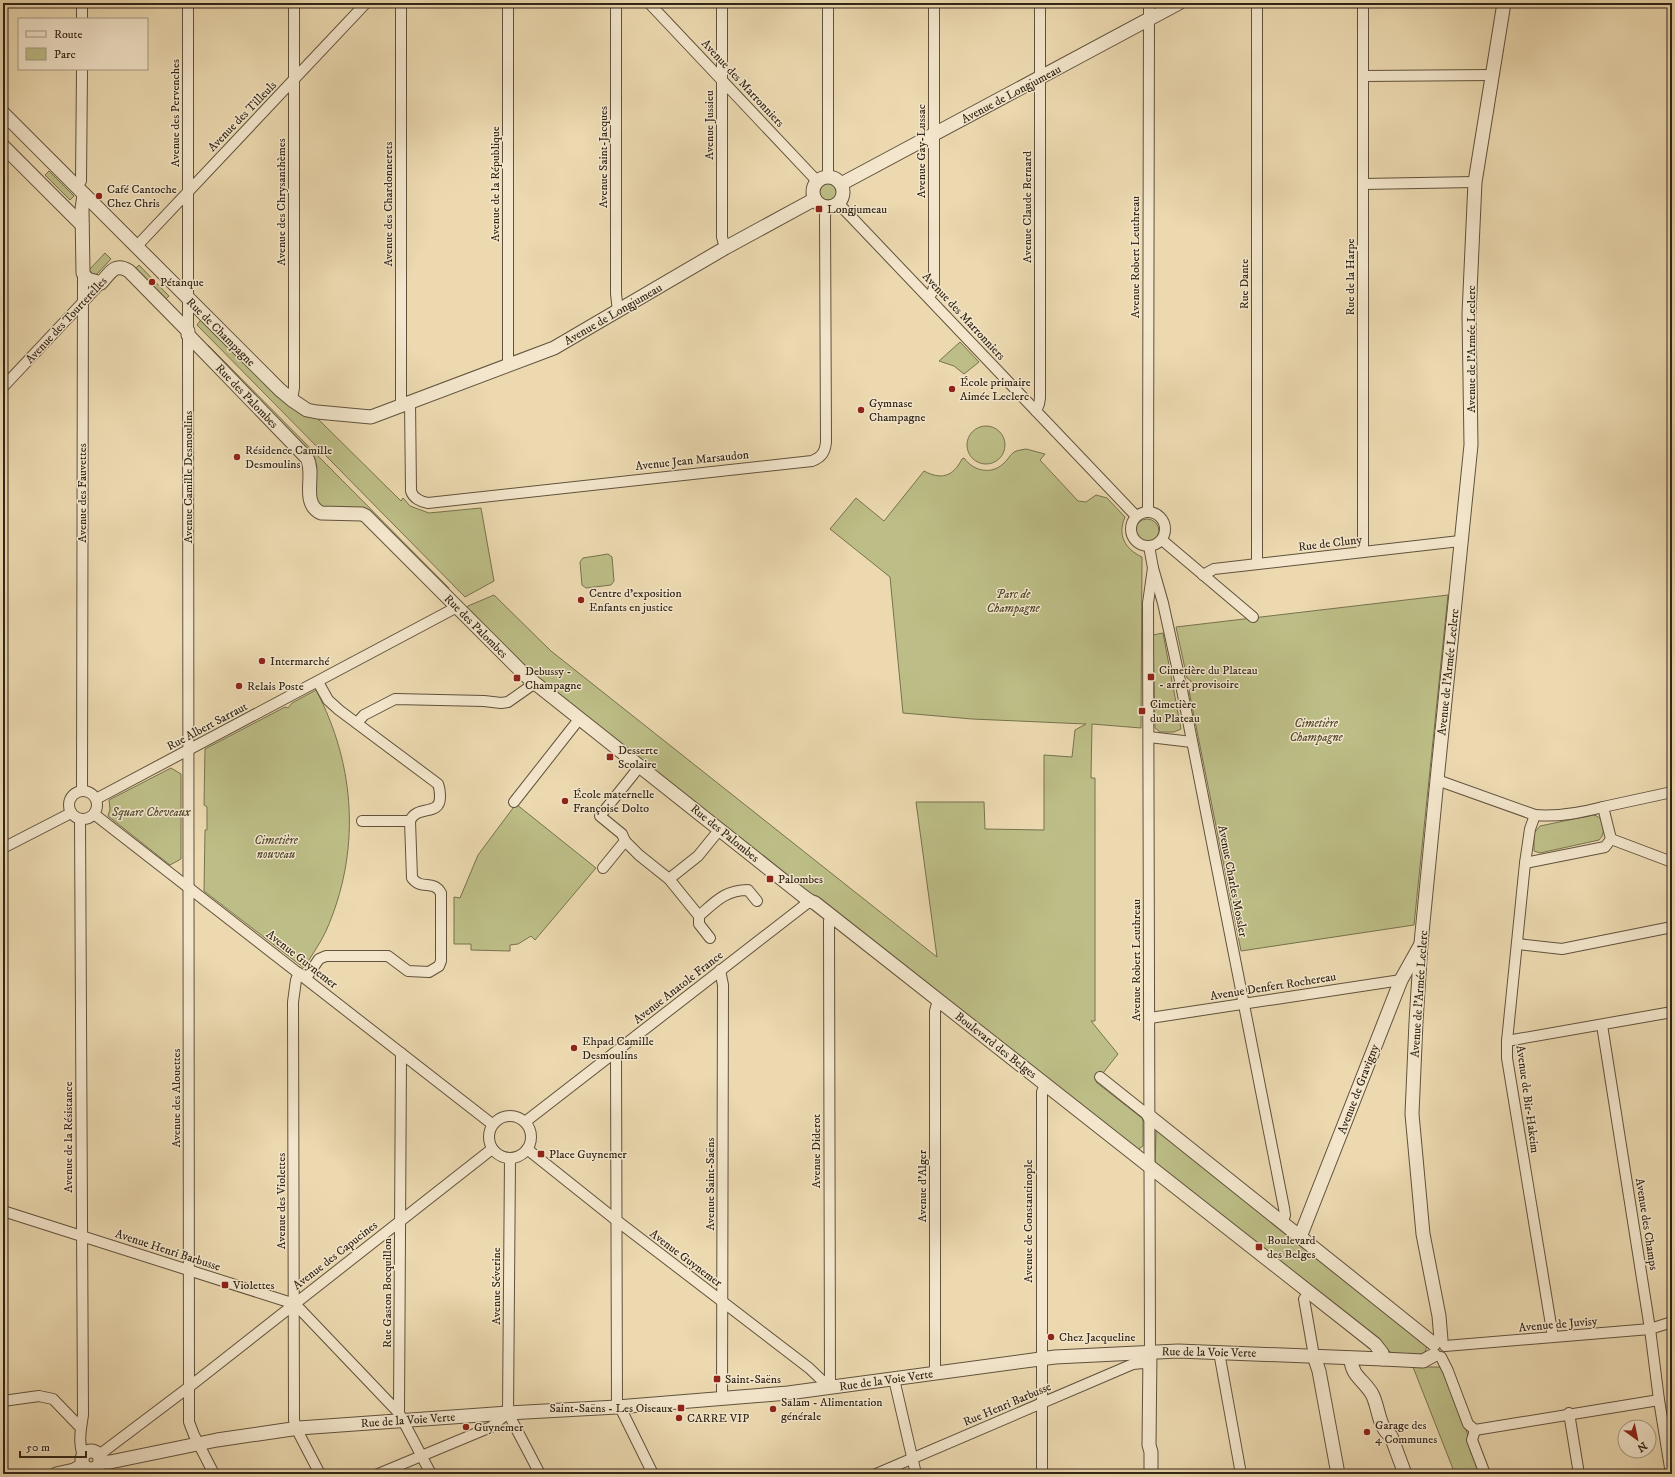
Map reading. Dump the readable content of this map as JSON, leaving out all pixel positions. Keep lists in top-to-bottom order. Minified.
{"streets":{"street":["Avenue des Marronniers","Avenue de Longjumeau","Avenue des Pervenches","Avenue des Tilleuls","Avenue Jussieu","Avenue Gay-Lussac","Avenue Saint-Jacques","Avenue de la République","Avenue des Chrysanthèmes","Avenue des Chardonnerets","Avenue Claude Bernard","Avenue Robert Leuthreau","Rue de la Harpe","Rue Dante","Avenue des Tourterelles","Rue de Champagne","Avenue de l'Armée Leclerc","Rue des Palombes","Avenue Jean Marsaudon","Avenue Camille Desmoulins","Avenue des Fauvettes","Rue de Cluny","Rue Albert Sarraut","Avenue Charles Mossler","Avenue Guynemer","Avenue Denfert Rochereau","Avenue Anatole France","Boulevard des Belges","Avenue de Gravigny","Avenue des Alouettes","Avenue de Bir-Hakeim","Avenue de la Résistance","Avenue Diderot","Avenue Saint-Saëns","Avenue d'Alger","Avenue des Violettes","Avenue de Constantinople","Avenue des Champs","Avenue Henri Barbusse","Avenue des Capucines","Avenue Séverine","Rue Gaston Bocquillon","Avenue de Juvisy","Rue de la Voie Verte","Rue Henri Barbusse"]},"crossings":[["Avenue des Marronniers","Avenue de Longjumeau"],["Avenue des Marronniers","Avenue Jussieu"],["Avenue des Marronniers","Avenue Gay-Lussac"],["Avenue des Marronniers","Avenue Claude Bernard"],["Avenue des Marronniers","Avenue Robert Leuthreau"],["Avenue des Marronniers","Avenue Jean Marsaudon"],["Avenue des Marronniers","Avenue Charles Mossler"],["Avenue de Longjumeau","Avenue Jussieu"],["Avenue de Longjumeau","Avenue Gay-Lussac"],["Avenue de Longjumeau","Avenue Saint-Jacques"],["Avenue de Longjumeau","Avenue de la République"],["Avenue de Longjumeau","Avenue des Chardonnerets"],["Avenue de Longjumeau","Avenue Claude Bernard"],["Avenue de Longjumeau","Avenue Robert Leuthreau"],["Avenue de Longjumeau","Rue de Champagne"],["Avenue de Longjumeau","Avenue Jean Marsaudon"],["Avenue des Pervenches","Avenue des Tilleuls"],["Avenue des Pervenches","Rue de Champagne"],["Avenue des Pervenches","Rue des Palombes"],["Avenue des Pervenches","Avenue Camille Desmoulins"],["Avenue des Tilleuls","Avenue des Chrysanthèmes"],["Avenue des Tilleuls","Rue de Champagne"],["Avenue des Chrysanthèmes","Rue de Champagne"],["Avenue des Chardonnerets","Rue de Champagne"],["Avenue des Chardonnerets","Avenue Jean Marsaudon"],["Avenue Robert Leuthreau","Avenue Charles Mossler"],["Avenue Robert Leuthreau","Avenue Denfert Rochereau"],["Avenue Robert Leuthreau","Boulevard des Belges"],["Avenue Robert Leuthreau","Rue de la Voie Verte"],["Rue de la Harpe","Rue de Cluny"],["Rue Dante","Rue de Cluny"],["Avenue des Tourterelles","Rue des Palombes"],["Avenue des Tourterelles","Avenue des Fauvettes"],["Rue de Champagne","Avenue Jean Marsaudon"],["Rue de Champagne","Avenue des Fauvettes"],["Avenue de l'Armée Leclerc","Rue de Cluny"],["Avenue de l'Armée Leclerc","Avenue de Gravigny"],["Avenue de l'Armée Leclerc","Avenue de Juvisy"],["Avenue de l'Armée Leclerc","Rue de la Voie Verte"],["Rue des Palombes","Avenue Camille Desmoulins"],["Rue des Palombes","Rue Albert Sarraut"],["Rue des Palombes","Avenue Anatole France"],["Rue des Palombes","Boulevard des Belges"],["Avenue Camille Desmoulins","Rue Albert Sarraut"],["Avenue Camille Desmoulins","Avenue des Alouettes"],["Avenue des Fauvettes","Rue Albert Sarraut"],["Avenue des Fauvettes","Avenue Guynemer"],["Avenue des Fauvettes","Avenue de la Résistance"],["Rue Albert Sarraut","Avenue Guynemer"],["Rue Albert Sarraut","Avenue des Alouettes"],["Rue Albert Sarraut","Avenue de la Résistance"],["Avenue Charles Mossler","Avenue Denfert Rochereau"],["Avenue Guynemer","Avenue Anatole France"],["Avenue Guynemer","Avenue des Alouettes"],["Avenue Guynemer","Avenue de la Résistance"],["Avenue Guynemer","Avenue Diderot"],["Avenue Guynemer","Avenue Saint-Saëns"],["Avenue Guynemer","Avenue des Violettes"],["Avenue Guynemer","Avenue des Capucines"],["Avenue Guynemer","Avenue Séverine"],["Avenue Guynemer","Rue Gaston Bocquillon"],["Avenue Guynemer","Rue de la Voie Verte"],["Avenue Denfert Rochereau","Avenue de Gravigny"],["Avenue Anatole France","Boulevard des Belges"],["Avenue Anatole France","Avenue Saint-Saëns"],["Avenue Anatole France","Avenue des Capucines"],["Avenue Anatole France","Avenue Séverine"],["Boulevard des Belges","Avenue Diderot"],["Boulevard des Belges","Avenue d'Alger"],["Boulevard des Belges","Avenue de Constantinople"],["Boulevard des Belges","Rue de la Voie Verte"],["Avenue des Alouettes","Avenue Henri Barbusse"],["Avenue des Alouettes","Avenue des Capucines"],["Avenue des Alouettes","Rue de la Voie Verte"],["Avenue de Bir-Hakeim","Avenue de Juvisy"],["Avenue de la Résistance","Avenue Henri Barbusse"],["Avenue de la Résistance","Avenue des Capucines"],["Avenue de la Résistance","Rue de la Voie Verte"],["Avenue Diderot","Rue de la Voie Verte"],["Avenue Saint-Saëns","Rue de la Voie Verte"],["Avenue d'Alger","Rue de la Voie Verte"],["Avenue des Violettes","Avenue Henri Barbusse"],["Avenue des Violettes","Avenue des Capucines"],["Avenue des Violettes","Rue de la Voie Verte"],["Avenue de Constantinople","Rue de la Voie Verte"],["Avenue de Constantinople","Rue Henri Barbusse"],["Avenue des Champs","Avenue de Juvisy"],["Avenue Henri Barbusse","Avenue des Capucines"],["Avenue Henri Barbusse","Rue Gaston Bocquillon"],["Avenue Henri Barbusse","Rue de la Voie Verte"],["Avenue des Capucines","Avenue Séverine"],["Avenue des Capucines","Rue Gaston Bocquillon"],["Avenue des Capucines","Rue de la Voie Verte"],["Avenue Séverine","Rue de la Voie Verte"],["Rue Gaston Bocquillon","Rue de la Voie Verte"],["Avenue de Juvisy","Rue de la Voie Verte"]],"parks":["Parc de Champagne","Cimetière Champagne","Square Cheveaux","Cimetière nouveau"],"places":{"other":["Café Cantoche Chez Chris","Pétanque","École primaire Aimée Leclerc","Gymnase Champagne","Résidence Camille Desmoulins","Centre d'exposition Enfants en justice","Intermarché","Relais Poste","École maternelle Françoise Dolto","Ehpad Camille Desmoulins","Chez Jacqueline","Salam - Alimentation générale","CARRE VIP","Guynemer","Garage des 4 Communes"],"transit":["Longjumeau","Cimetière du Plateau - arrêt provisoire","Debussy - Champagne","Cimetière du Plateau","Desserte Scolaire","Palombes","Place Guynemer","Boulevard des Belges","Violettes","Saint-Saëns","Saint-Saëns - Les Oiseaux"]},"legend":["Route","Parc"],"scale_bar":"50 m","north":"bottom right"}
